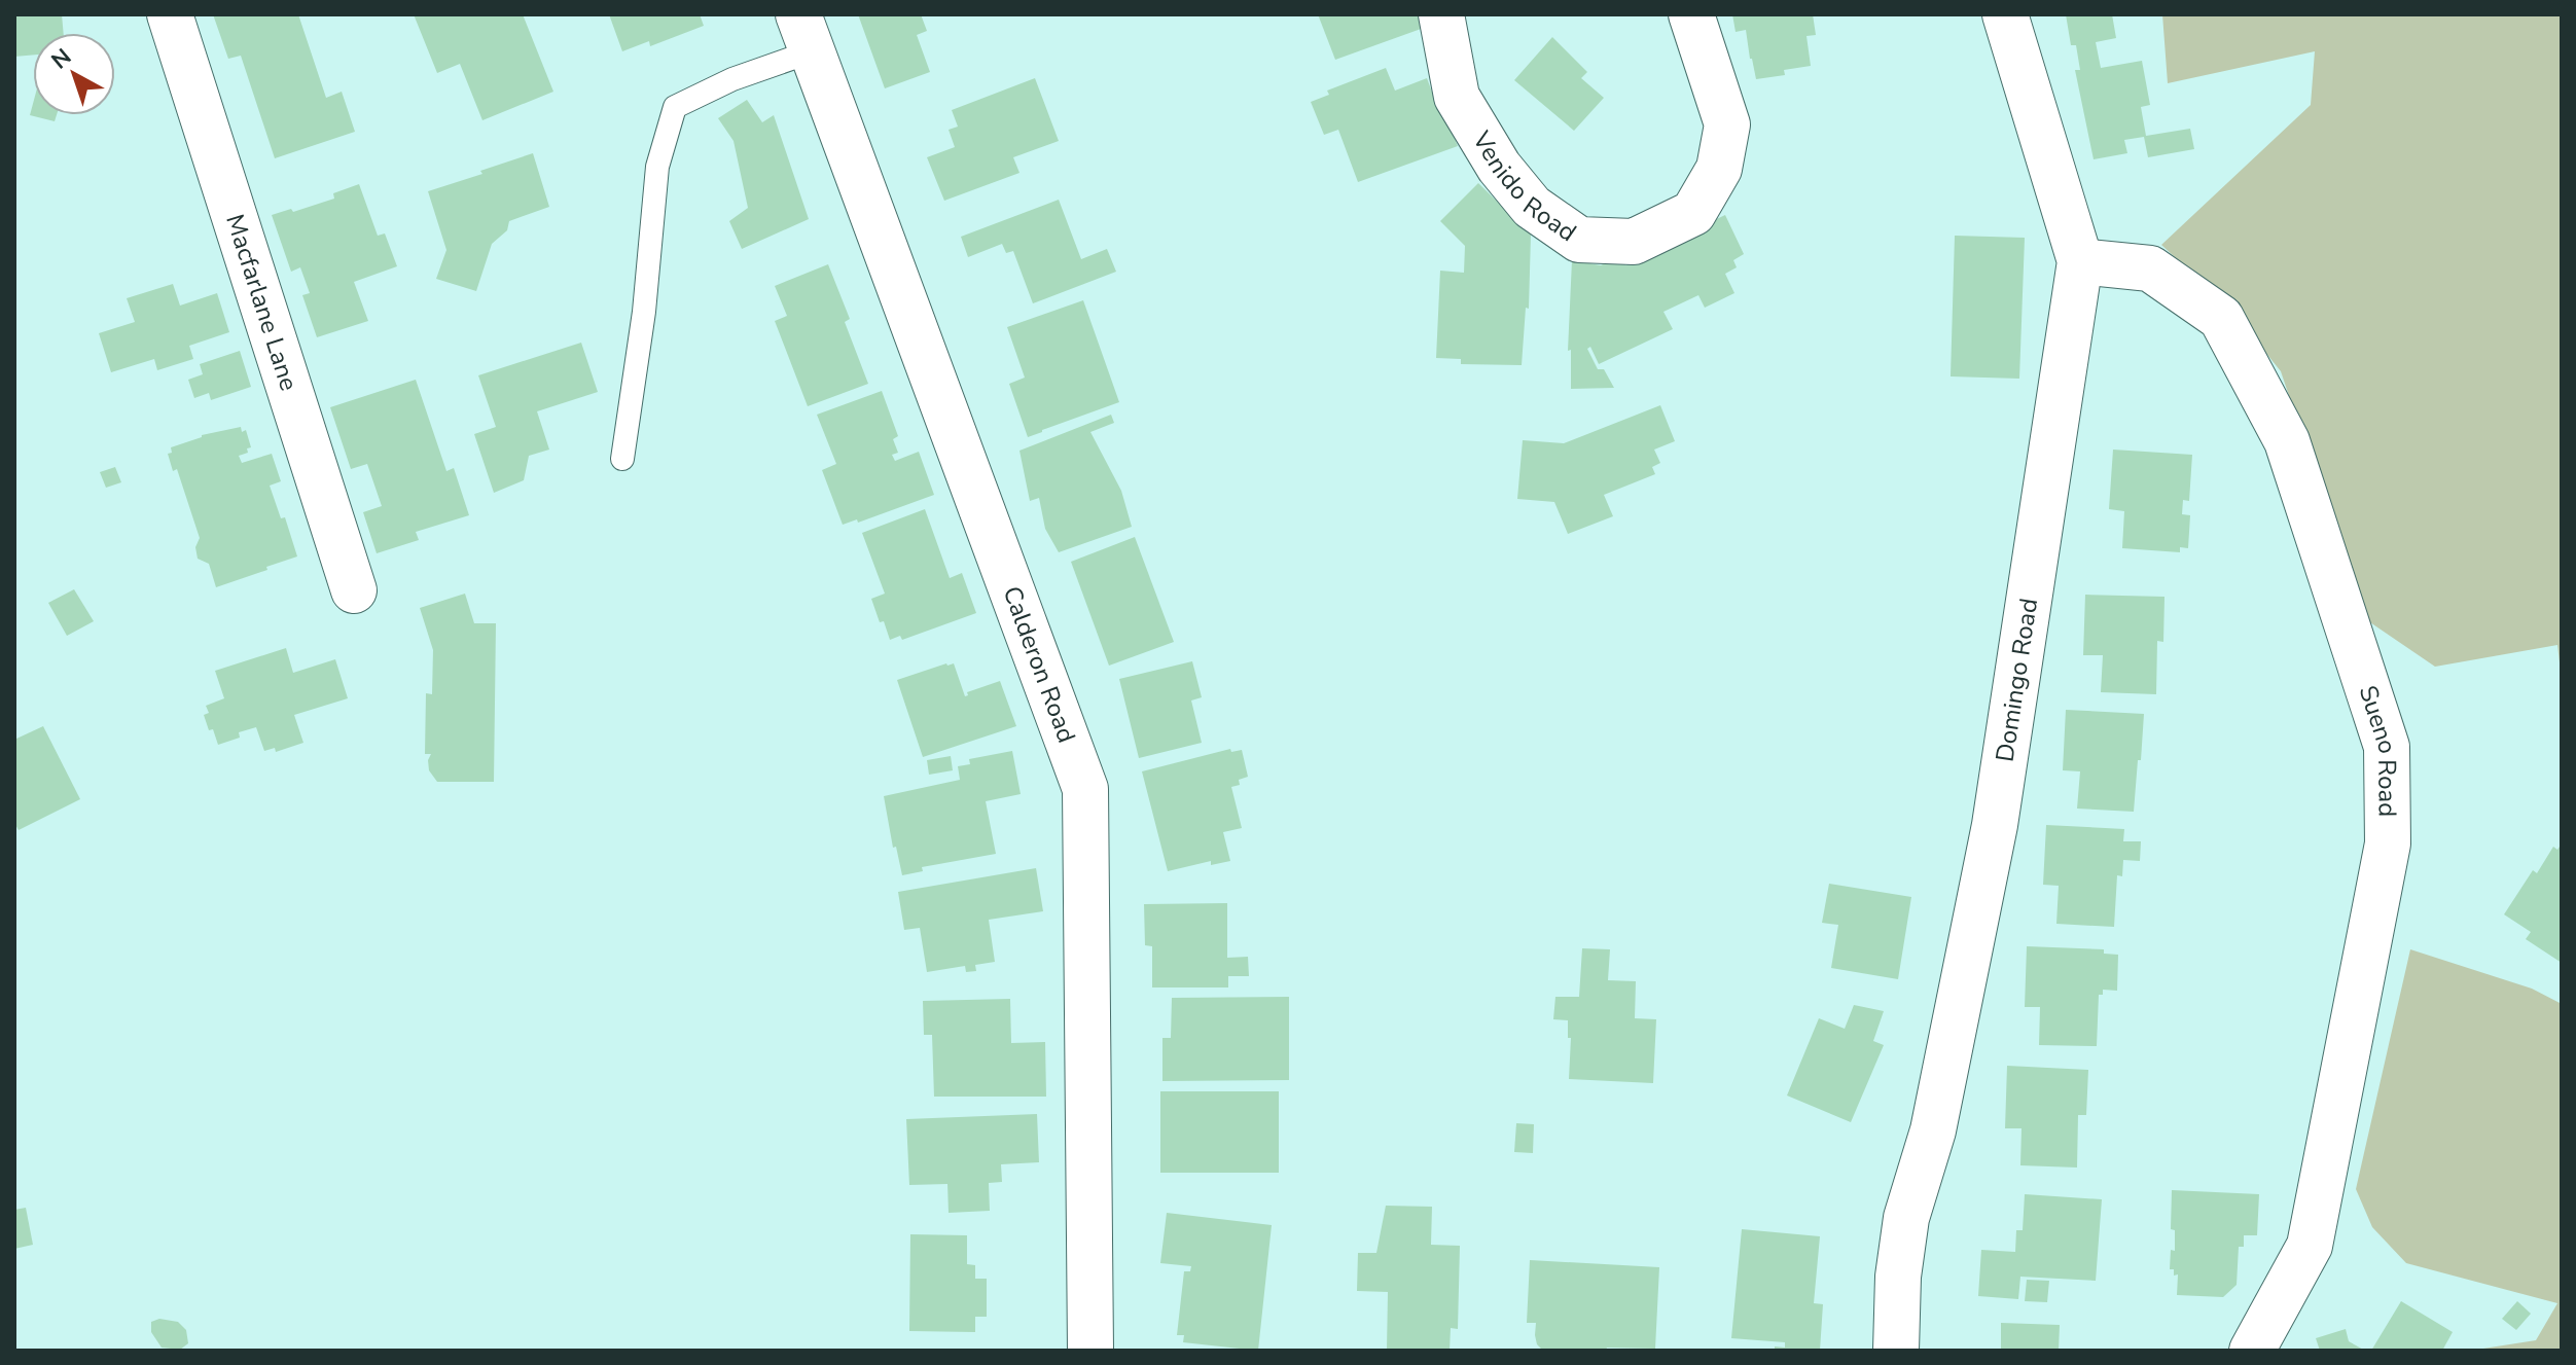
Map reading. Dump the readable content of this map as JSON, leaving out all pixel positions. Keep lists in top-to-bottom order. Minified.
{"streets":{"street":["Venido Road","Macfarlane Lane","Calderon Road","Domingo Road","Sueno Road"]},"crossings":[["Domingo Road","Sueno Road"]],"north":"top left"}
